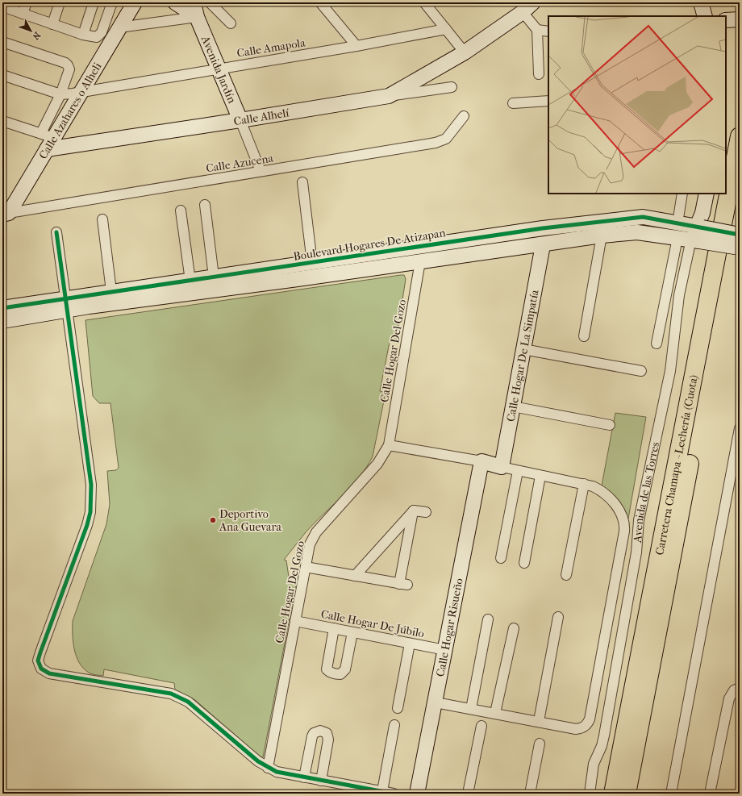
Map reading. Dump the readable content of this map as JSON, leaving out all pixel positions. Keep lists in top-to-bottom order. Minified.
{"streets":{"highway":["Carretera Chamapa - Lechería (Cuota)"],"street":["Calle Amapola","Avenida Jardín","Calle Azahares o Alheli","Calle Alhelí","Calle Azucena","Boulevard Hogares De Atizapan","Calle Hogar Del Gozo","Calle Hogar De La Simpatía","Avenida de las Torres","Calle Hogar De Júbilo","Calle Hogar Risueño"]},"crossings":[["Calle Amapola","Avenida Jardín"],["Calle Amapola","Calle Azahares o Alheli"],["Avenida Jardín","Calle Alhelí"],["Avenida Jardín","Calle Azucena"],["Calle Azahares o Alheli","Calle Alhelí"],["Calle Azahares o Alheli","Calle Azucena"],["Boulevard Hogares De Atizapan","Calle Hogar Del Gozo"],["Boulevard Hogares De Atizapan","Calle Hogar De La Simpatía"],["Boulevard Hogares De Atizapan","Avenida de las Torres"],["Calle Hogar Del Gozo","Calle Hogar De Júbilo"],["Calle Hogar De Júbilo","Calle Hogar Risueño"]],"places":["Deportivo Ana Guevara"],"north":"bottom right"}
